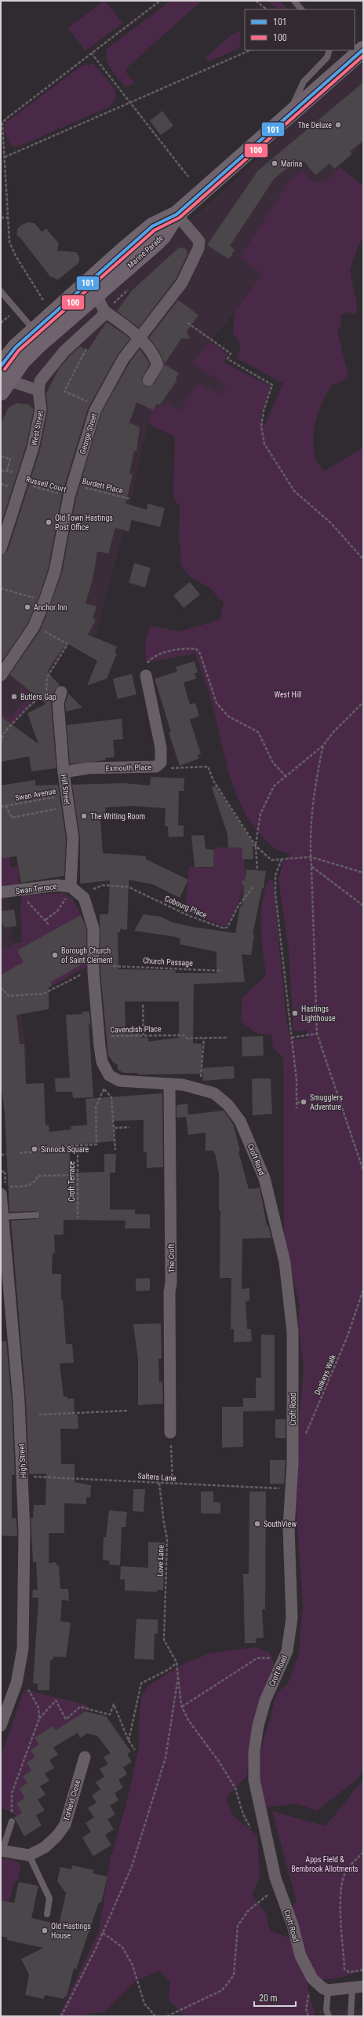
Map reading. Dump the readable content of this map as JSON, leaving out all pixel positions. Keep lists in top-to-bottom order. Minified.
{"streets":{"highway":["Marine Parade"],"street":["West Street","George Street","Exmouth Place","Hill Street","Swan Terrace","Croft Road","The Croft","High Street","Torfield Close"],"path":["Russell Court","Burdett Place","Swan Avenue","Cobourg Place","Church Passage","Cavendish Place","Croft Terrace","Donkeys Walk","Salters Lane","Love Lane"]},"crossings":[["Marine Parade","George Street"],["West Street","Russell Court"],["George Street","Russell Court"],["George Street","Burdett Place"],["Exmouth Place","Hill Street"],["Hill Street","Swan Avenue"],["Hill Street","Swan Terrace"],["Croft Road","The Croft"],["Croft Road","Salters Lane"],["High Street","Salters Lane"],["Salters Lane","Love Lane"]],"parks":["West Hill","Apps Field & Bembrook Allotments"],"places":["The Deluxe","Marina","Old Town Hastings Post Office","Anchor Inn","Butlers Gap","The Writing Room","Borough Church of Saint Clement","Hastings Lighthouse","Smugglers Adventure","Sinnock Square","SouthView","Old Hastings House"],"lines":["transit line 101","transit line 100"],"legend":["101","100"],"scale_bar":"20 m"}
